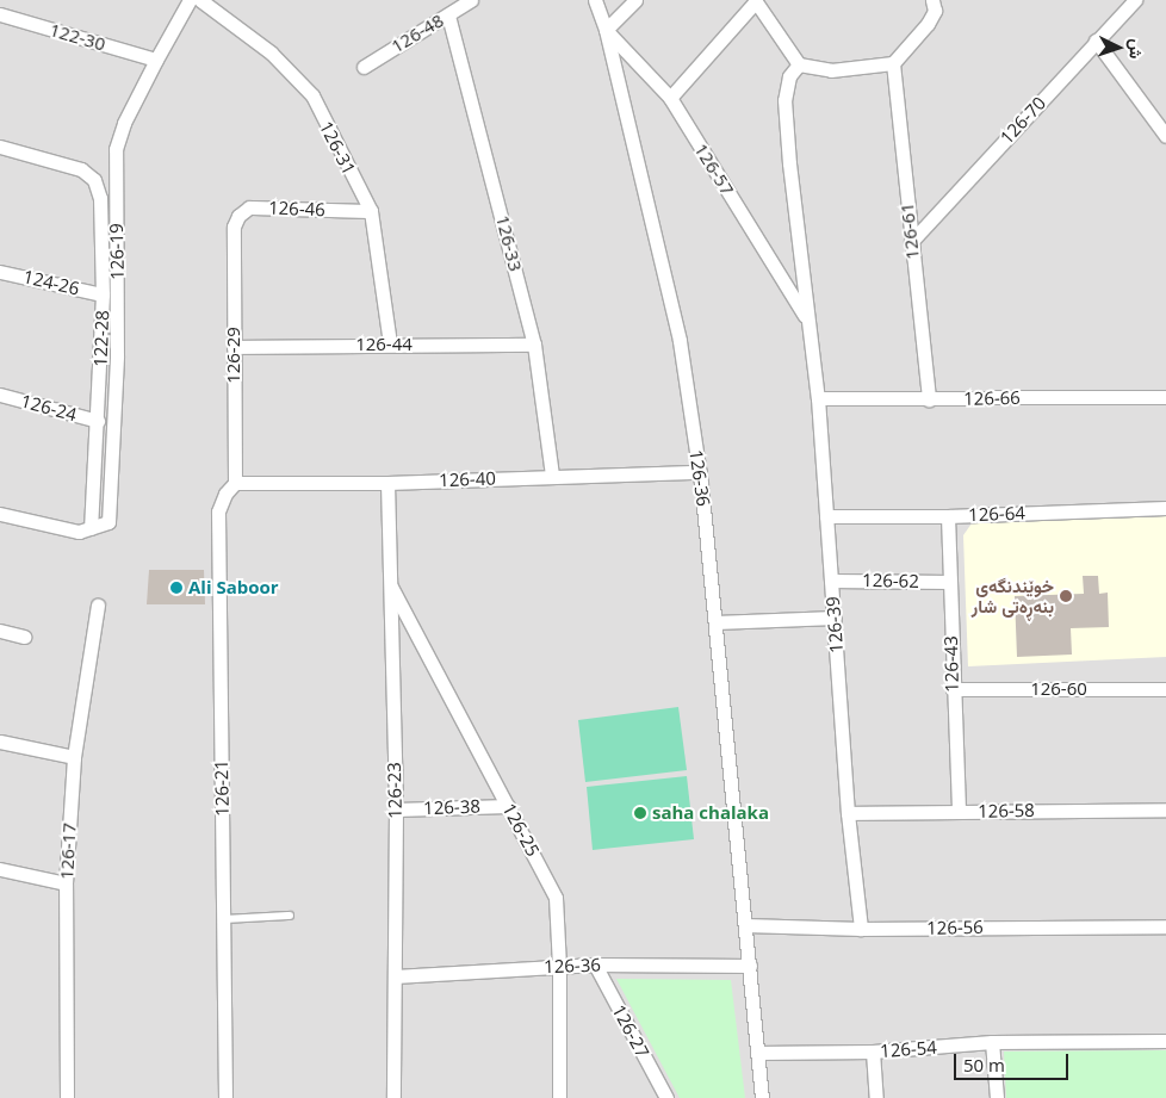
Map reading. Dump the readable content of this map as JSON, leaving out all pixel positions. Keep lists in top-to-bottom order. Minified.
{"streets":{"street":["126-48","122-30","126-70","126-31","126-57","126-46","126-61","126-33","126-19","124-26","122-28","126-44","126-29","126-66","126-24","126-36","126-40","126-64","126-62","126-39","126-43","126-60","126-21","126-23","126-38","126-58","126-25","126-17","126-56","126-27","126-54"]},"crossings":[["126-48","126-33"],["122-30","126-19"],["126-70","126-61"],["126-31","126-46"],["126-31","126-44"],["126-57","126-36"],["126-57","126-39"],["126-46","126-29"],["126-61","126-66"],["126-33","126-44"],["126-33","126-40"],["126-19","122-28"],["124-26","122-28"],["122-28","126-24"],["126-44","126-29"],["126-29","126-40"],["126-29","126-21"],["126-66","126-39"],["126-36","126-40"],["126-36","126-23"],["126-36","126-25"],["126-36","126-56"],["126-36","126-27"],["126-36","126-54"],["126-40","126-21"],["126-40","126-23"],["126-64","126-39"],["126-64","126-43"],["126-62","126-39"],["126-62","126-43"],["126-39","126-58"],["126-39","126-56"],["126-43","126-60"],["126-43","126-58"],["126-23","126-38"],["126-23","126-25"],["126-38","126-25"]],"places":["Ali Saboor","خوێندنگەی بنەڕەتی شار","saha chalaka"],"scale_bar":"50 m","north":"right"}
